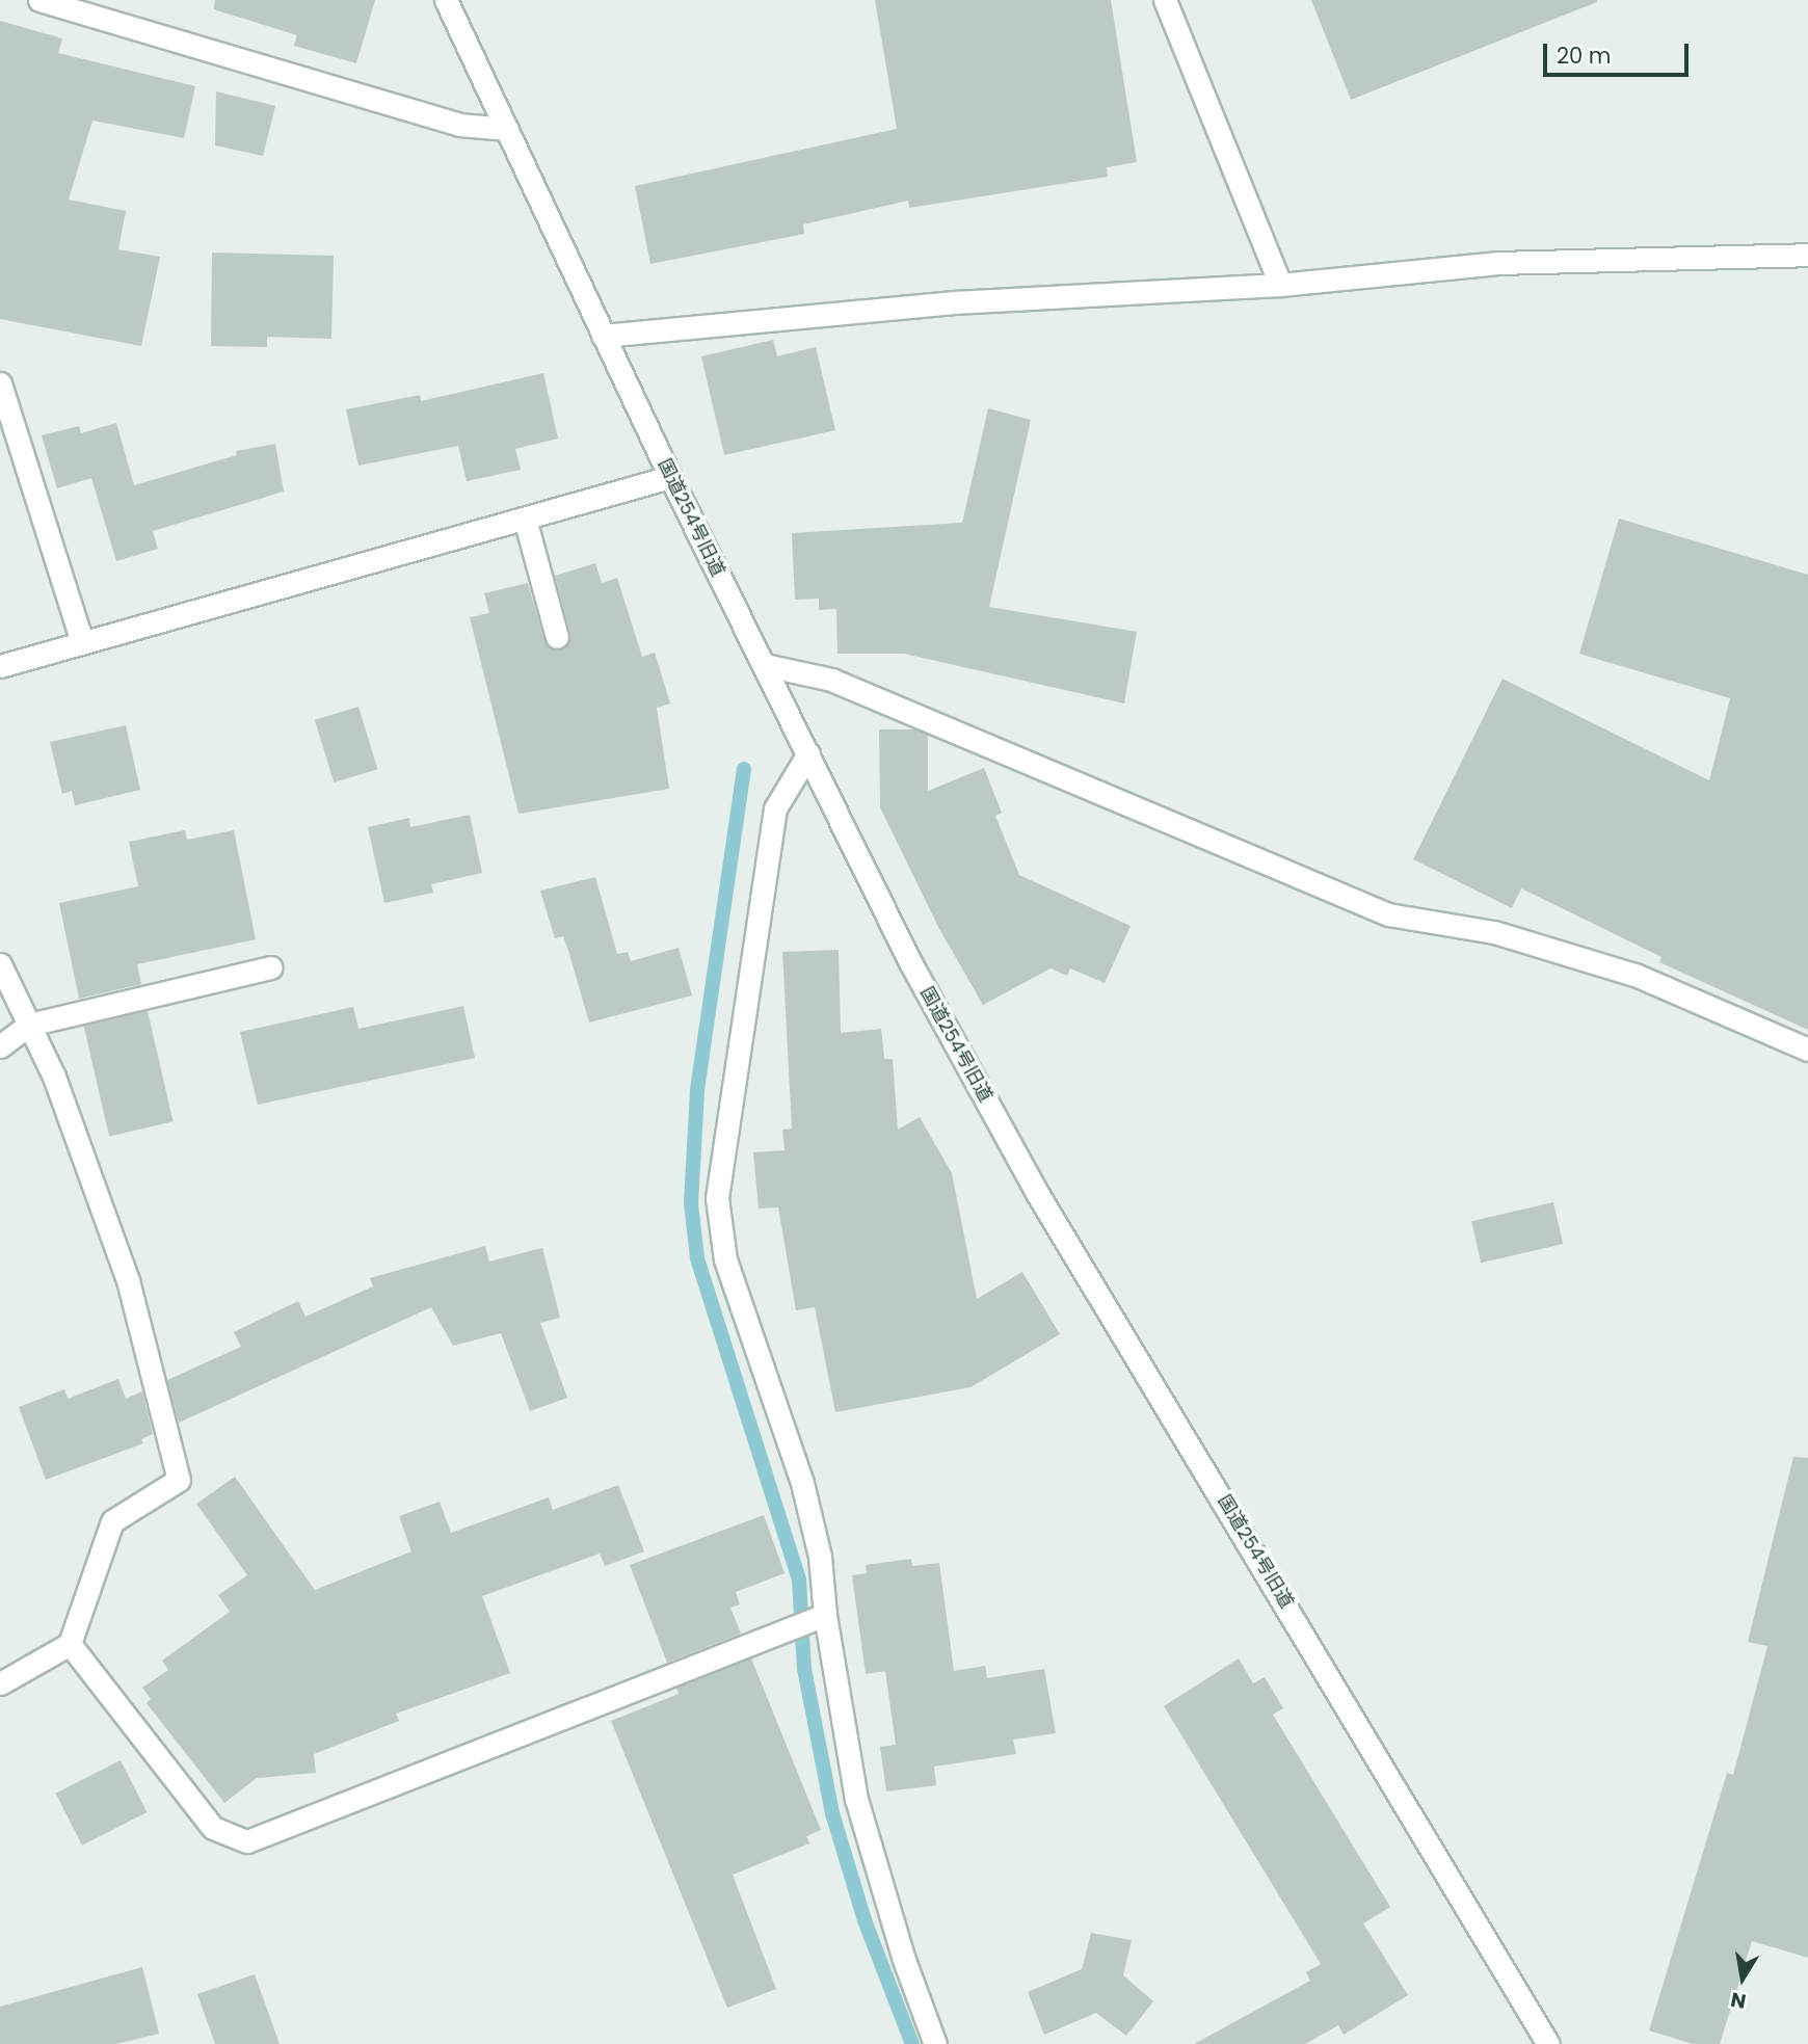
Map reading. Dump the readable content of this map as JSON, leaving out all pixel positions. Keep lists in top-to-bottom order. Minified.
{"streets":{"street":["国道254号旧道"]},"scale_bar":"20 m","north":"bottom"}
